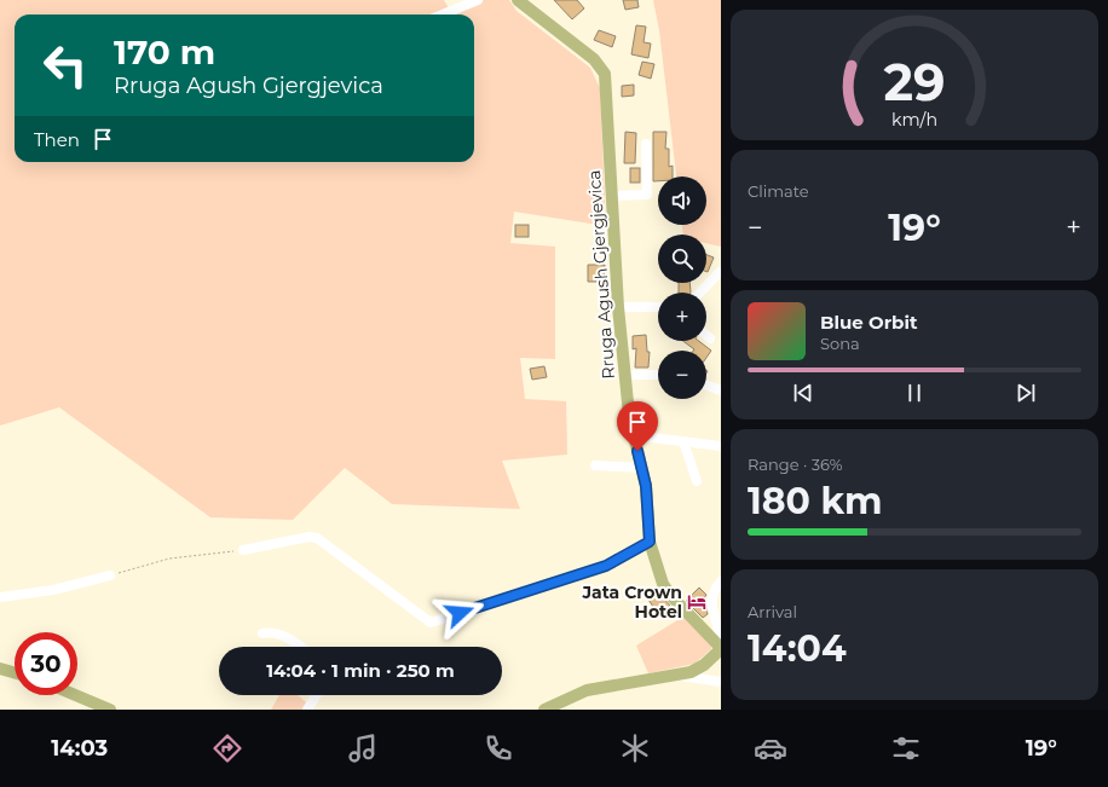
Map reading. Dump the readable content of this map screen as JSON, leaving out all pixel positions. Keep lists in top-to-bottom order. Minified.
{"streets":{"main road":["Rruga Agush Gjergjevica"]},"places":{"hotel":["Jata Crown Hotel"]},"page":{"turn":["170 m","Rruga Agush Gjergjevica"],"then":"Then","tile":["Climate",["Range · 36%","180 km"],["Arrival","14:04"]],"map_buttons":["+","−"],"heat":["−","19°","+"],"song":["Blue Orbit","Sona"],"limit":"30","trip":"14:04 · 1 min · 250 m","tabs":["14:03","19°"],"gauge":["29","km/h"]}}
